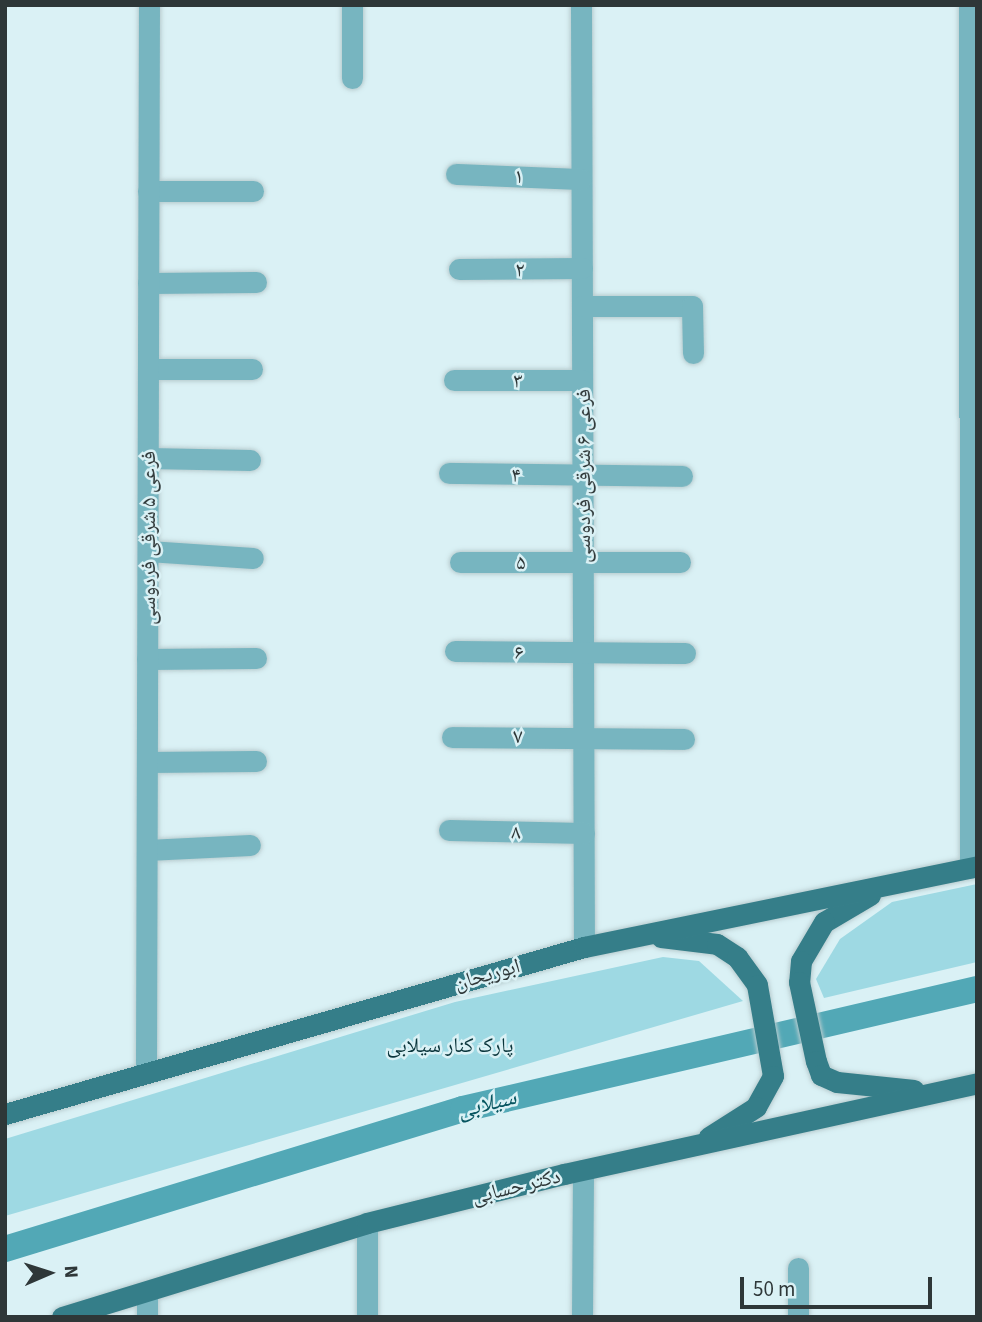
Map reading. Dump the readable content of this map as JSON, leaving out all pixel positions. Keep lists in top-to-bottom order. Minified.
{"streets":{"main road":["ابوریحان","دکتر حسابی"],"street":["۱","۲","۳","۴","فرعی ۶ شرقی فردوسی","فرعی ۵ شرقی فردوسی","۵","۶","۷","۸"]},"crossings":[["۱","فرعی ۶ شرقی فردوسی"],["۲","فرعی ۶ شرقی فردوسی"],["۳","فرعی ۶ شرقی فردوسی"],["۴","فرعی ۶ شرقی فردوسی"],["فرعی ۶ شرقی فردوسی","۵"],["فرعی ۶ شرقی فردوسی","۶"],["فرعی ۶ شرقی فردوسی","۷"],["فرعی ۶ شرقی فردوسی","۸"],["فرعی ۶ شرقی فردوسی","ابوریحان"],["فرعی ۵ شرقی فردوسی","ابوریحان"]],"water":["سیلابی"],"parks":["پارک کنار سیلابی"],"scale_bar":"50 m","north":"right"}
